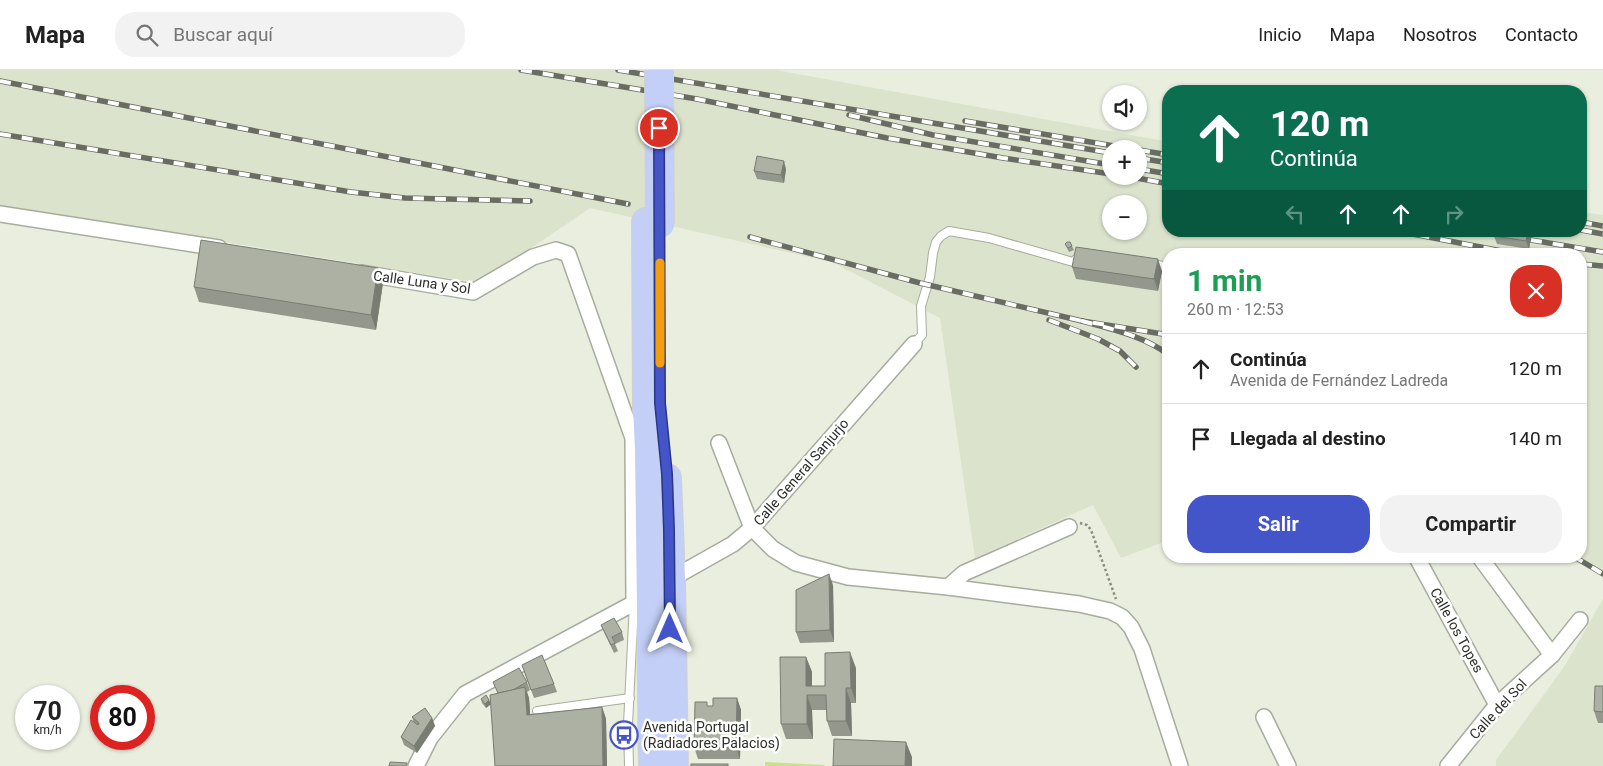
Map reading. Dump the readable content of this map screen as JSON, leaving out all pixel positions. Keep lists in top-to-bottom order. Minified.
{"streets":{"street":["Calle Luna y Sol","Calle General Sanjurjo","Calle los Topes","Calle del Sol"]},"crossings":[["Calle Luna y Sol","Calle General Sanjurjo"],["Calle los Topes","Calle del Sol"]],"places":{"bus stop":["Avenida Portugal (Radiadores Palacios)"]},"page":{"header":"Mapa","search":"Buscar aquí","nav":["Inicio","Mapa","Nosotros","Contacto"],"map_buttons":["+","−"],"turn":["120 m","Continúa"],"heading":["1 min","260 m · 12:53"],"list":[{"name":"Continúa","note":"Avenida de Fernández Ladreda","value":"120 m"},{"name":"Llegada al destino","value":"140 m"}],"buttons":["Salir","Compartir"],"speed":"70 km/h","limit":"80"}}
